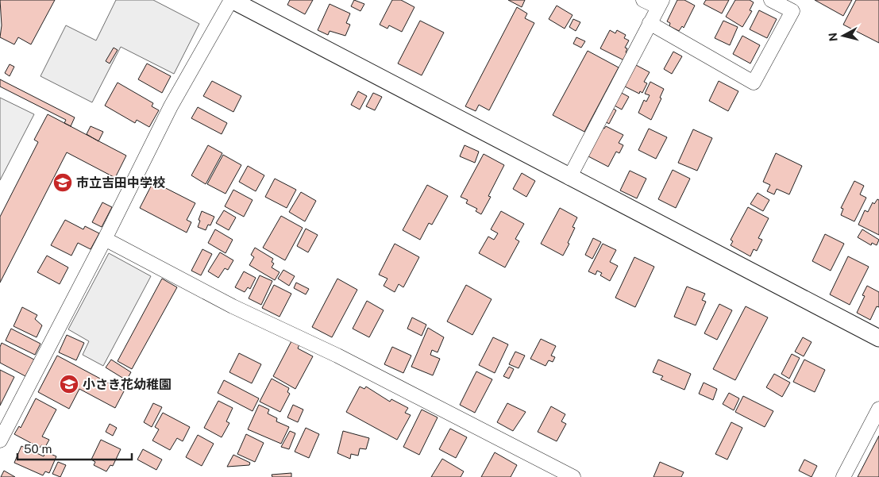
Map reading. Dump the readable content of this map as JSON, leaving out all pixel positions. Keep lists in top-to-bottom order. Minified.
{"places":{"school or university":["市立吉田中学校","小さき花幼稚園"]},"scale_bar":"50 m","north":"left"}
